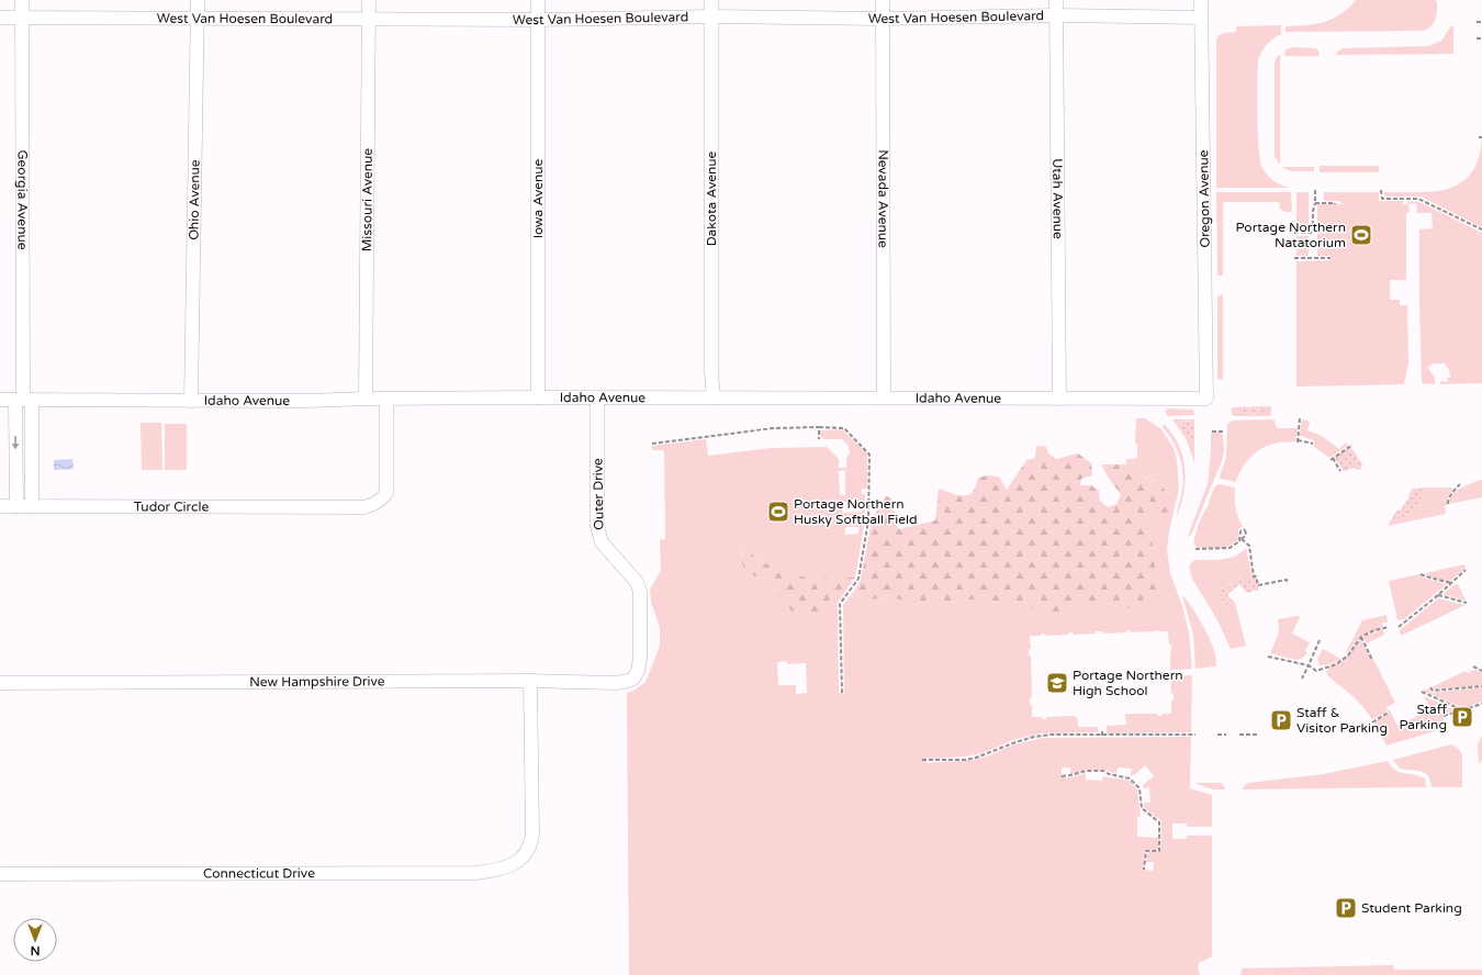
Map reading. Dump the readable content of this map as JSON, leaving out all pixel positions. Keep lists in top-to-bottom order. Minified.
{"streets":{"street":["West Van Hoesen Boulevard","Iowa Avenue","Dakota Avenue","Nevada Avenue","Utah Avenue","Oregon Avenue","Georgia Avenue","Ohio Avenue","Missouri Avenue","Idaho Avenue","Outer Drive","Tudor Circle","New Hampshire Drive","Connecticut Drive"]},"crossings":[["West Van Hoesen Boulevard","Iowa Avenue"],["West Van Hoesen Boulevard","Dakota Avenue"],["West Van Hoesen Boulevard","Nevada Avenue"],["West Van Hoesen Boulevard","Utah Avenue"],["West Van Hoesen Boulevard","Oregon Avenue"],["West Van Hoesen Boulevard","Georgia Avenue"],["West Van Hoesen Boulevard","Ohio Avenue"],["West Van Hoesen Boulevard","Missouri Avenue"],["Iowa Avenue","Idaho Avenue"],["Dakota Avenue","Idaho Avenue"],["Nevada Avenue","Idaho Avenue"],["Utah Avenue","Idaho Avenue"],["Oregon Avenue","Idaho Avenue"],["Georgia Avenue","Idaho Avenue"],["Ohio Avenue","Idaho Avenue"],["Missouri Avenue","Idaho Avenue"],["Idaho Avenue","Outer Drive"],["Idaho Avenue","Tudor Circle"],["Outer Drive","New Hampshire Drive"],["New Hampshire Drive","Connecticut Drive"]],"places":{"sports":["Portage Northern Natatorium","Portage Northern Husky Softball Field"],"school or university":["Portage Northern High School"],"parking":["Staff Parking","Staff & Visitor Parking","Student Parking"]},"north":"bottom"}
